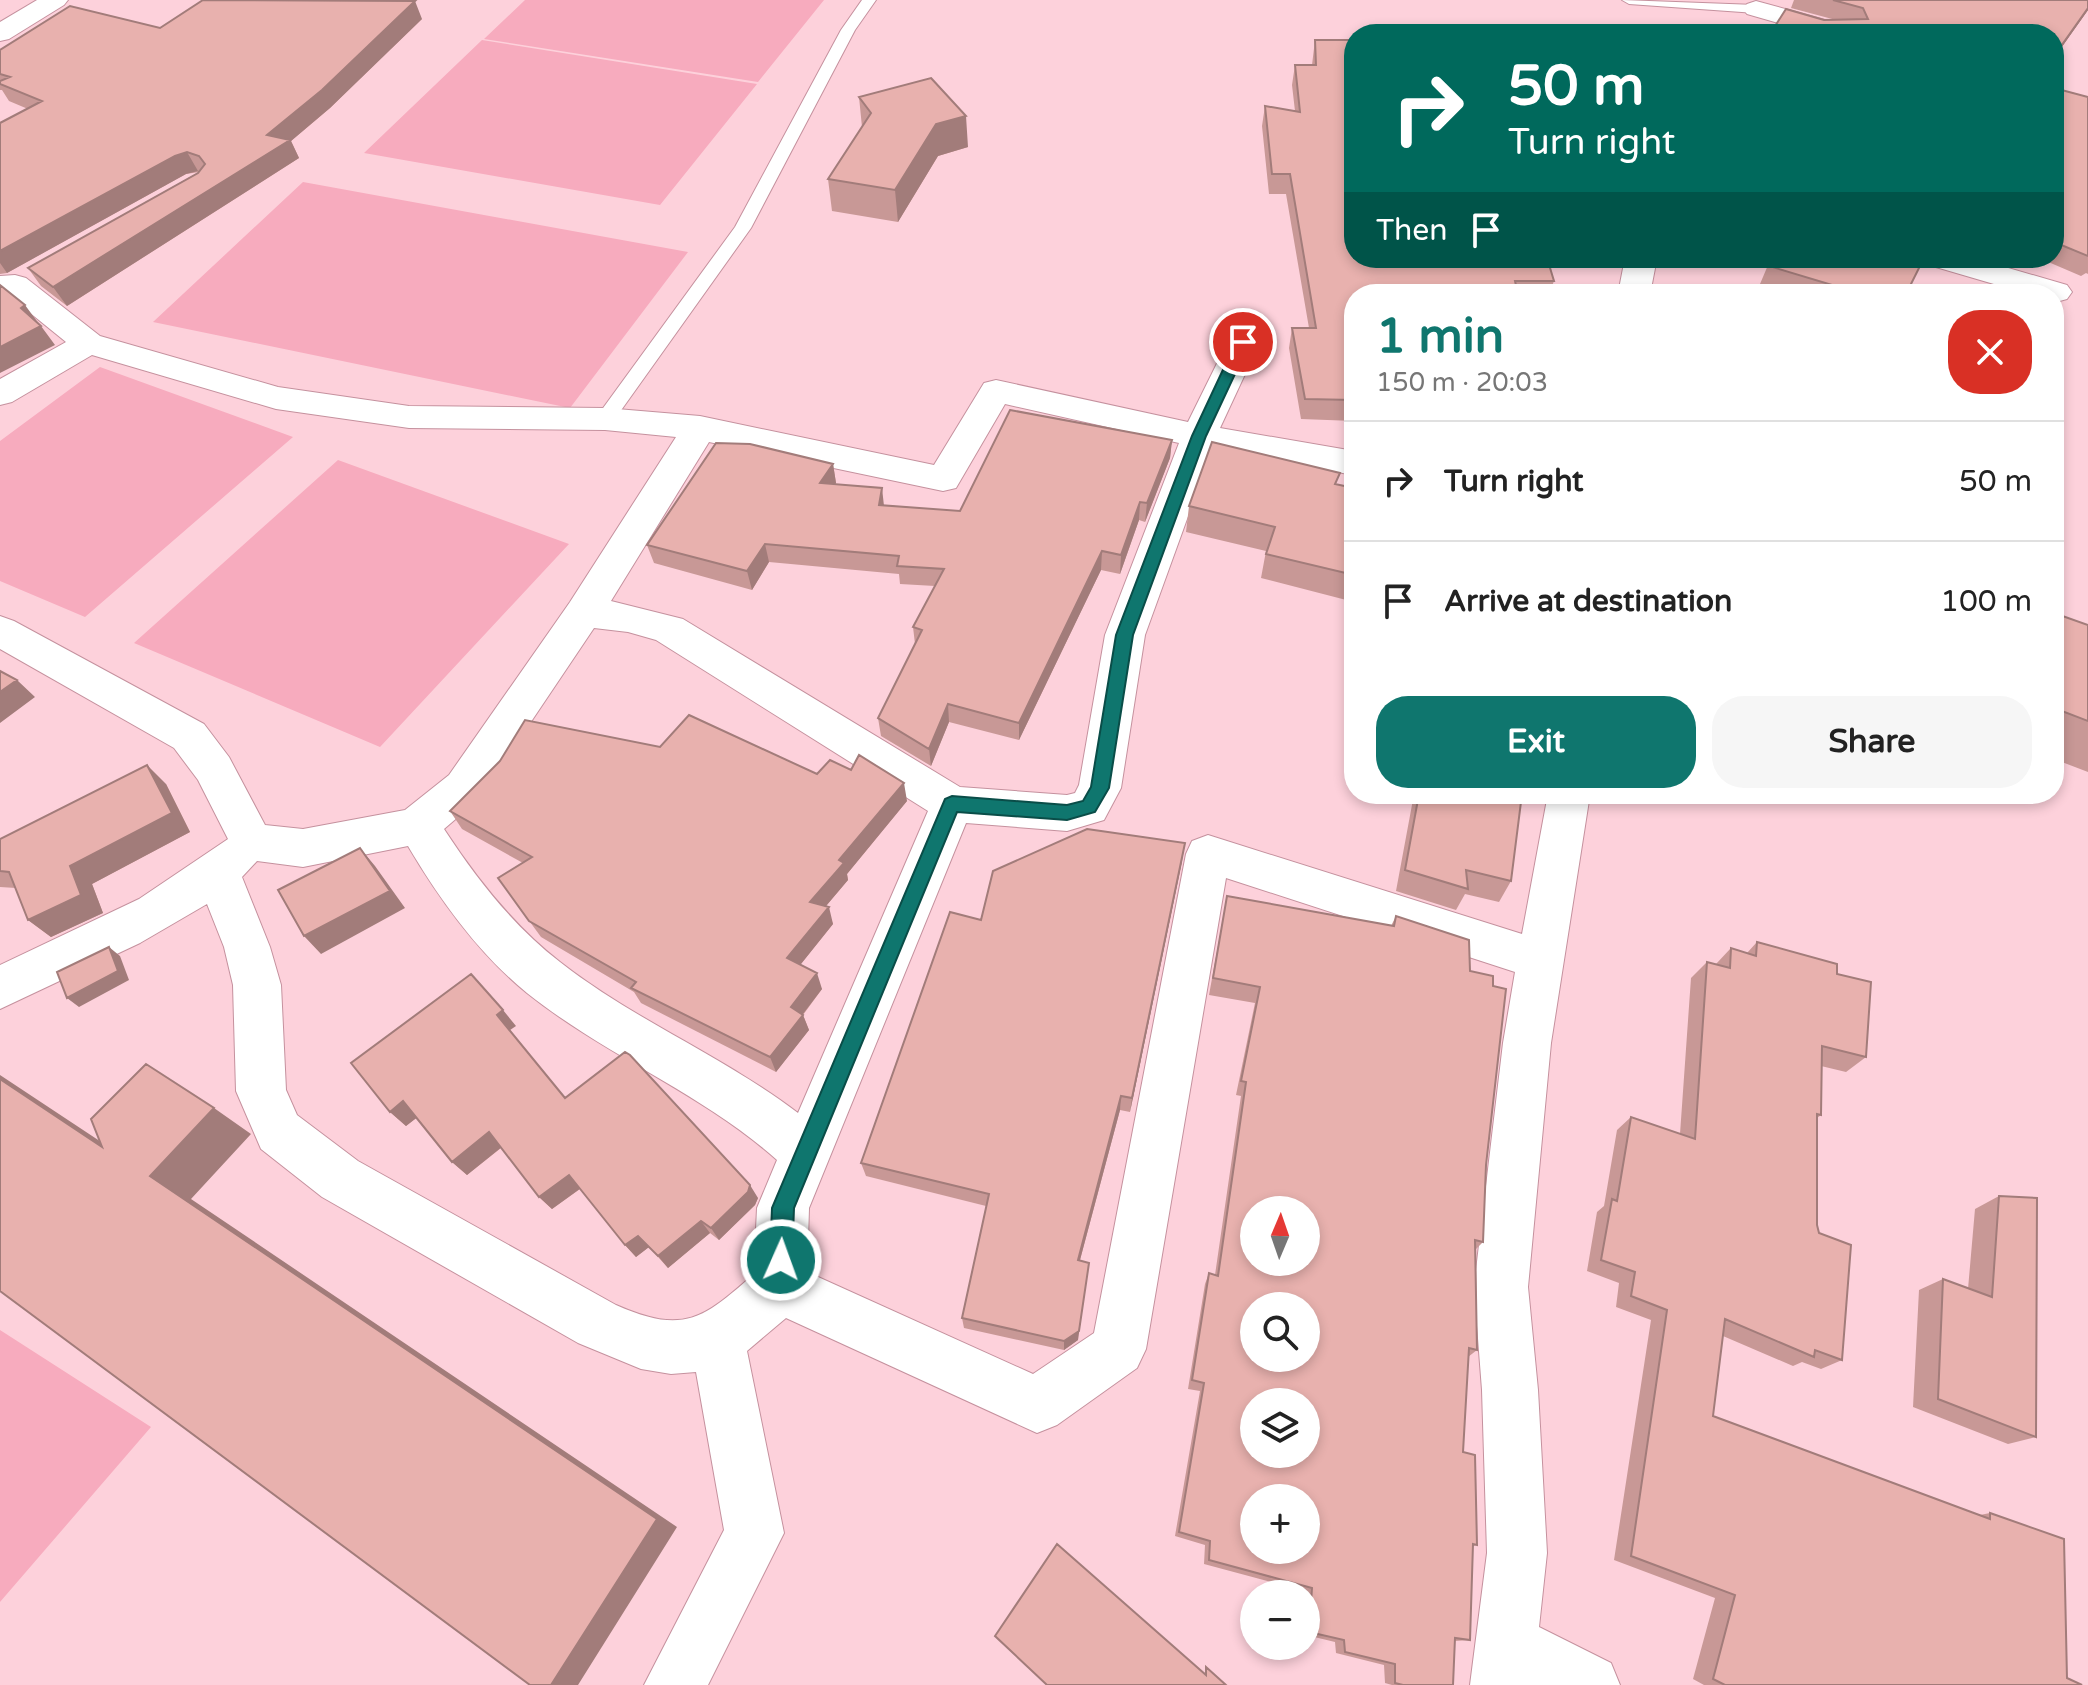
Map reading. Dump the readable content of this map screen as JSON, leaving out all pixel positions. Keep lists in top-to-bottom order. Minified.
{"north":"top","page":{"turn":["50 m","Turn right"],"then":"Then","heading":["1 min","150 m · 20:03"],"list":[{"name":"Turn right","value":"50 m"},{"name":"Arrive at destination","value":"100 m"}],"buttons":["Exit","Share"],"map_buttons":["+","−"]}}
